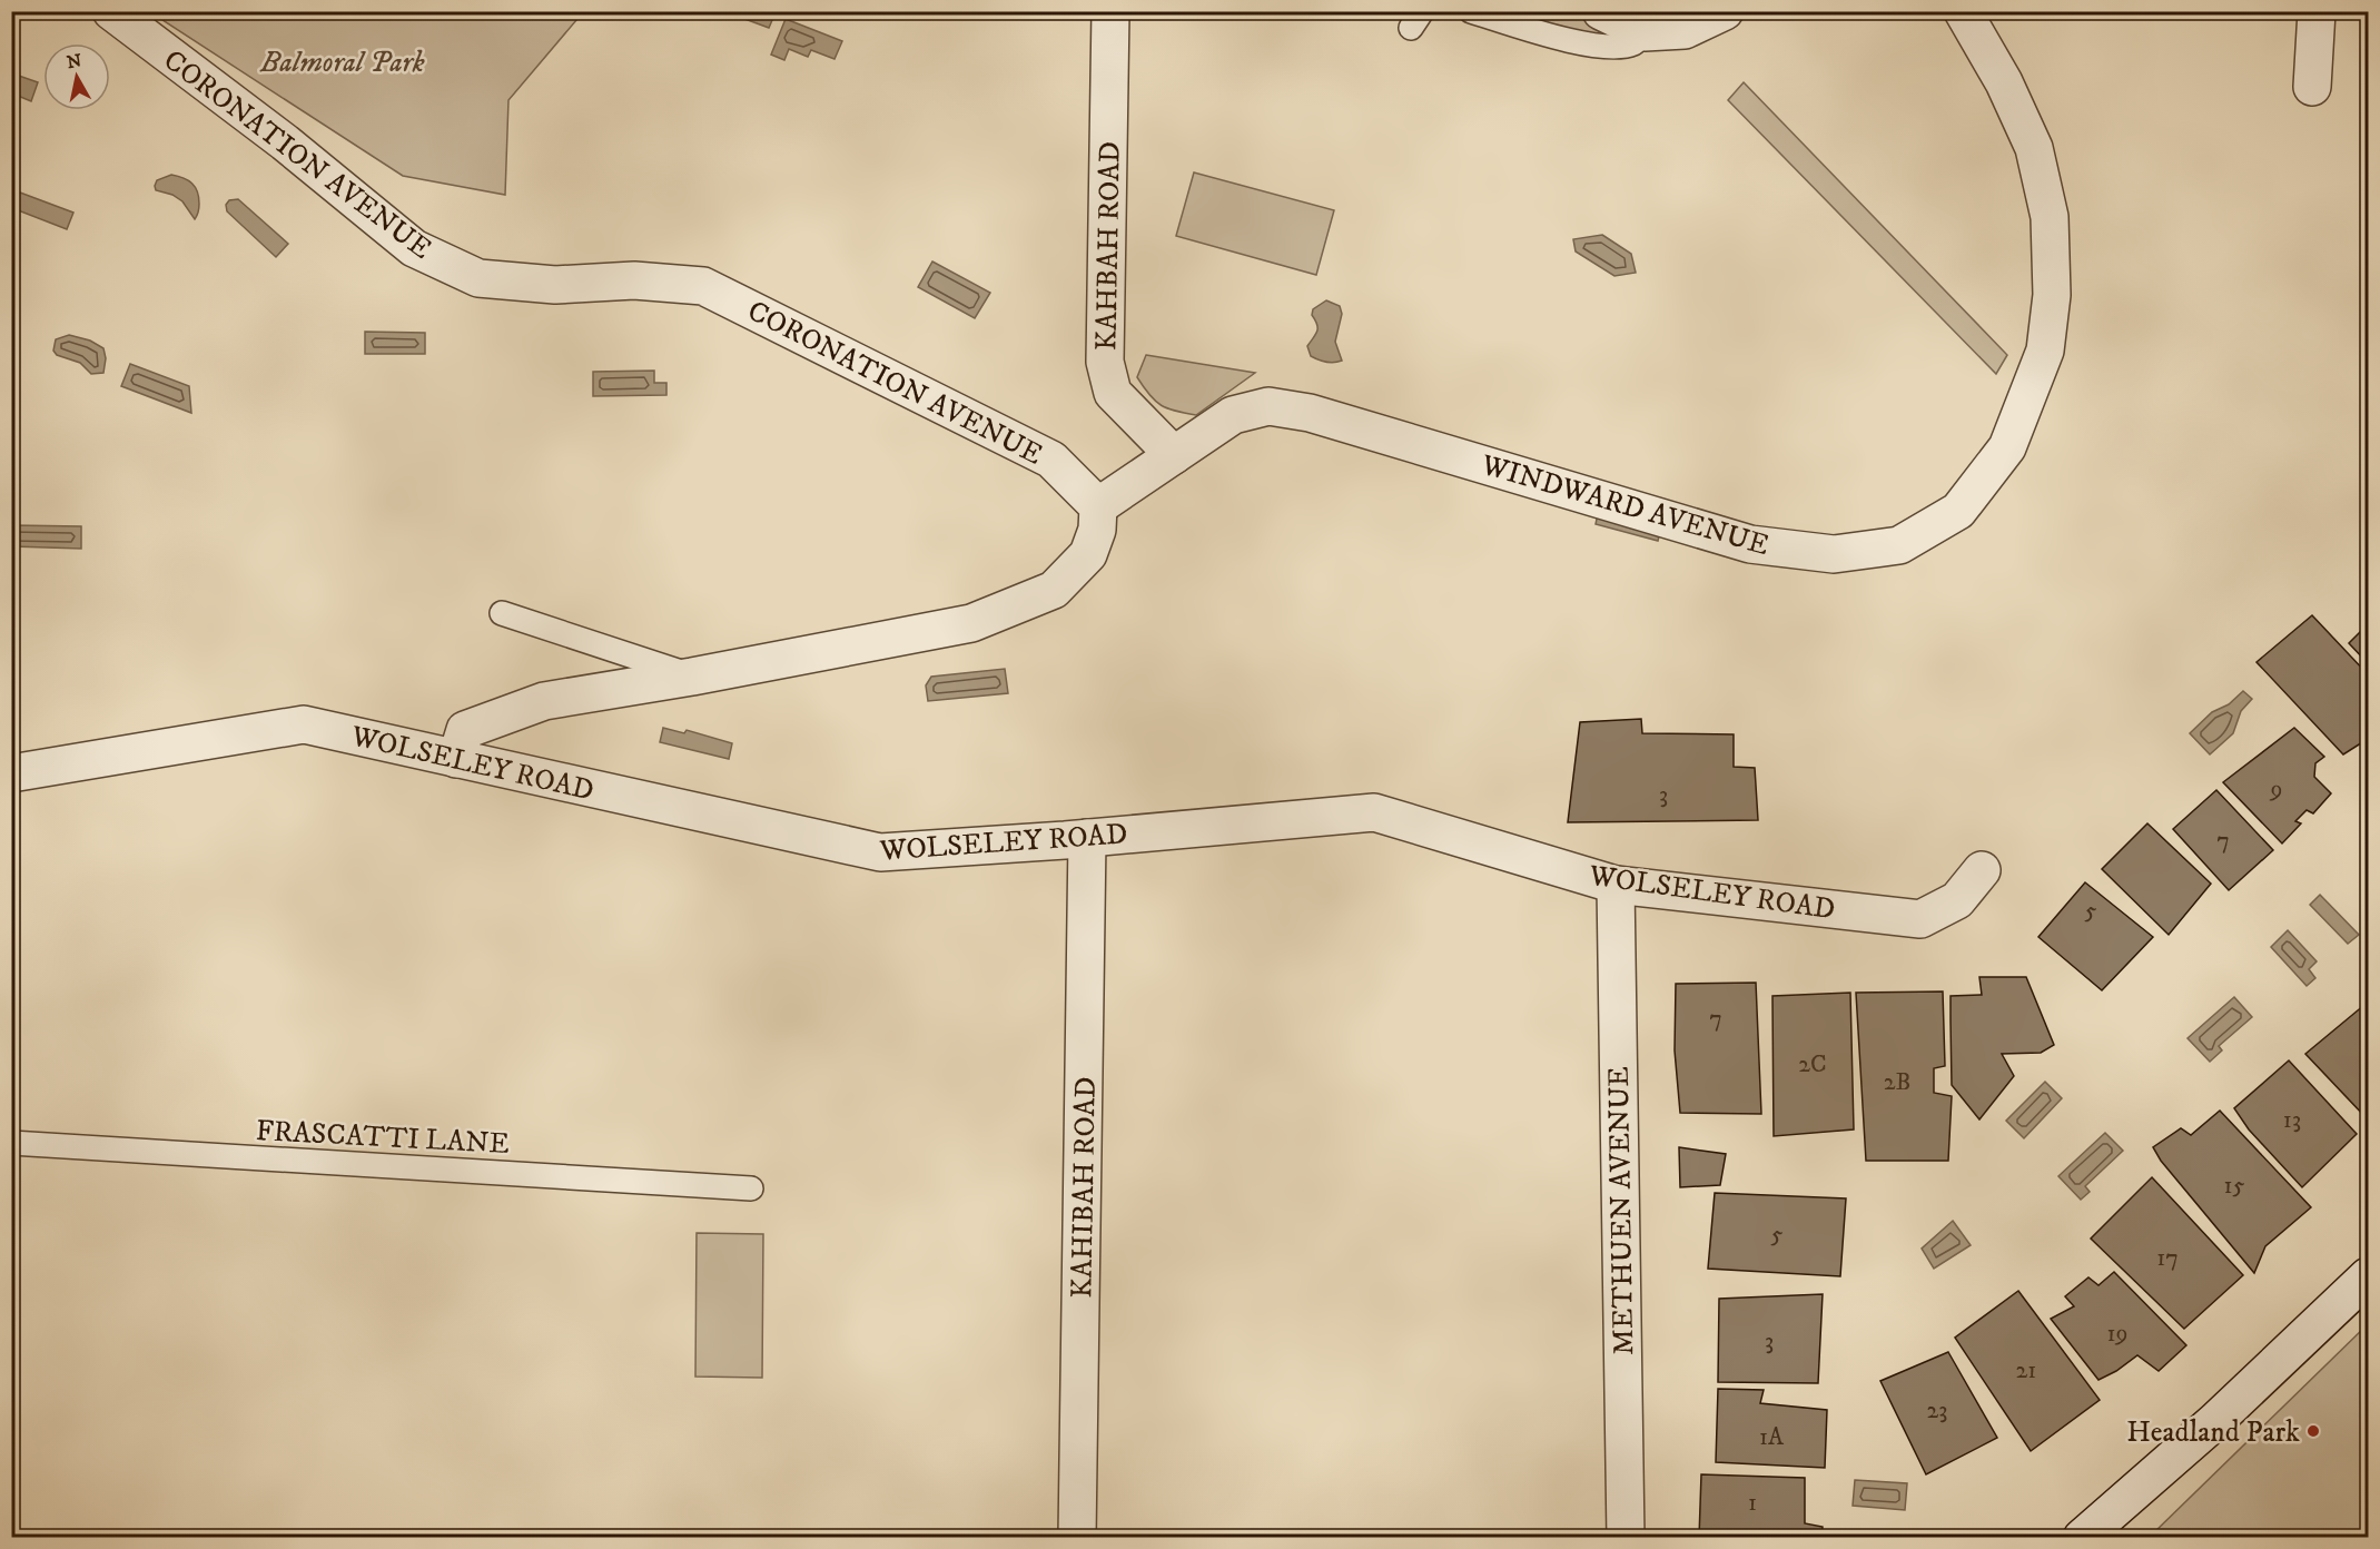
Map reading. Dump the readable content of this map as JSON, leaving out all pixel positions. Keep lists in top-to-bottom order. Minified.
{"streets":{"street":["CORONATION AVENUE","KAHBAH ROAD","WINDWARD AVENUE","WOLSELEY ROAD","KAHIBAH ROAD","METHUEN AVENUE"],"lane":["FRASCATTI LANE"]},"crossings":[["CORONATION AVENUE","WINDWARD AVENUE"],["KAHBAH ROAD","WINDWARD AVENUE"],["WOLSELEY ROAD","KAHIBAH ROAD"],["WOLSELEY ROAD","METHUEN AVENUE"]],"parks":["Balmoral Park"],"places":["Headland Park"],"house_numbers":["9","3","7","5","7","2C","2B","13","15","5","17","19","3","21","23","1A","1"],"north":"top"}
